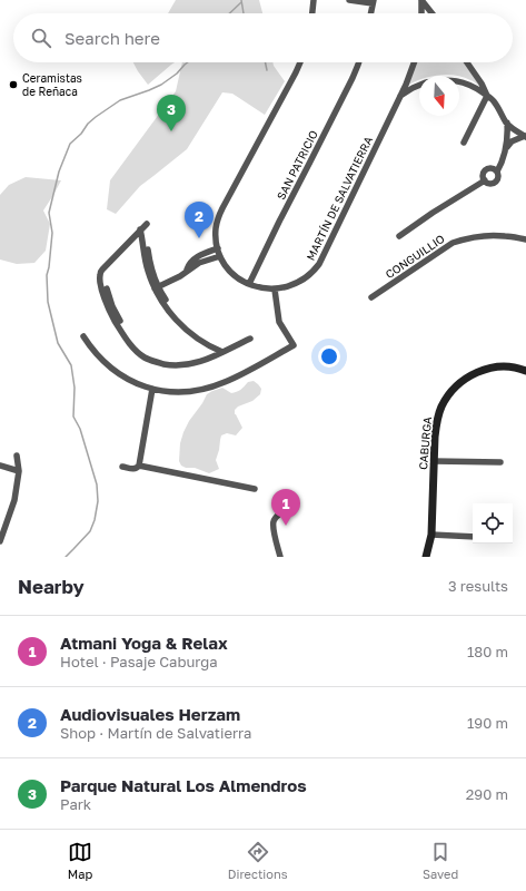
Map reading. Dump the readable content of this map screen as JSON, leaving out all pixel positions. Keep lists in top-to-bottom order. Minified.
{"streets":{"street":["SAN PATRICIO","MARTÍN DE SALVATIERRA","CONGUILLIO","CABURGA"]},"crossings":[["SAN PATRICIO","MARTÍN DE SALVATIERRA"]],"places":["Ceramistas de Reñaca"],"north":"bottom","page":{"search":"Search here","pins":["3","2","1"],"heading":["Nearby","3 results"],"list":[{"mark":"1","name":"Atmani Yoga & Relax","note":"Hotel · Pasaje Caburga","value":"180 m"},{"mark":"2","name":"Audiovisuales Herzam","note":"Shop · Martín de Salvatierra","value":"190 m"},{"mark":"3","name":"Parque Natural Los Almendros","note":"Park","value":"290 m"}],"nav":["Map","Directions","Saved"]}}
